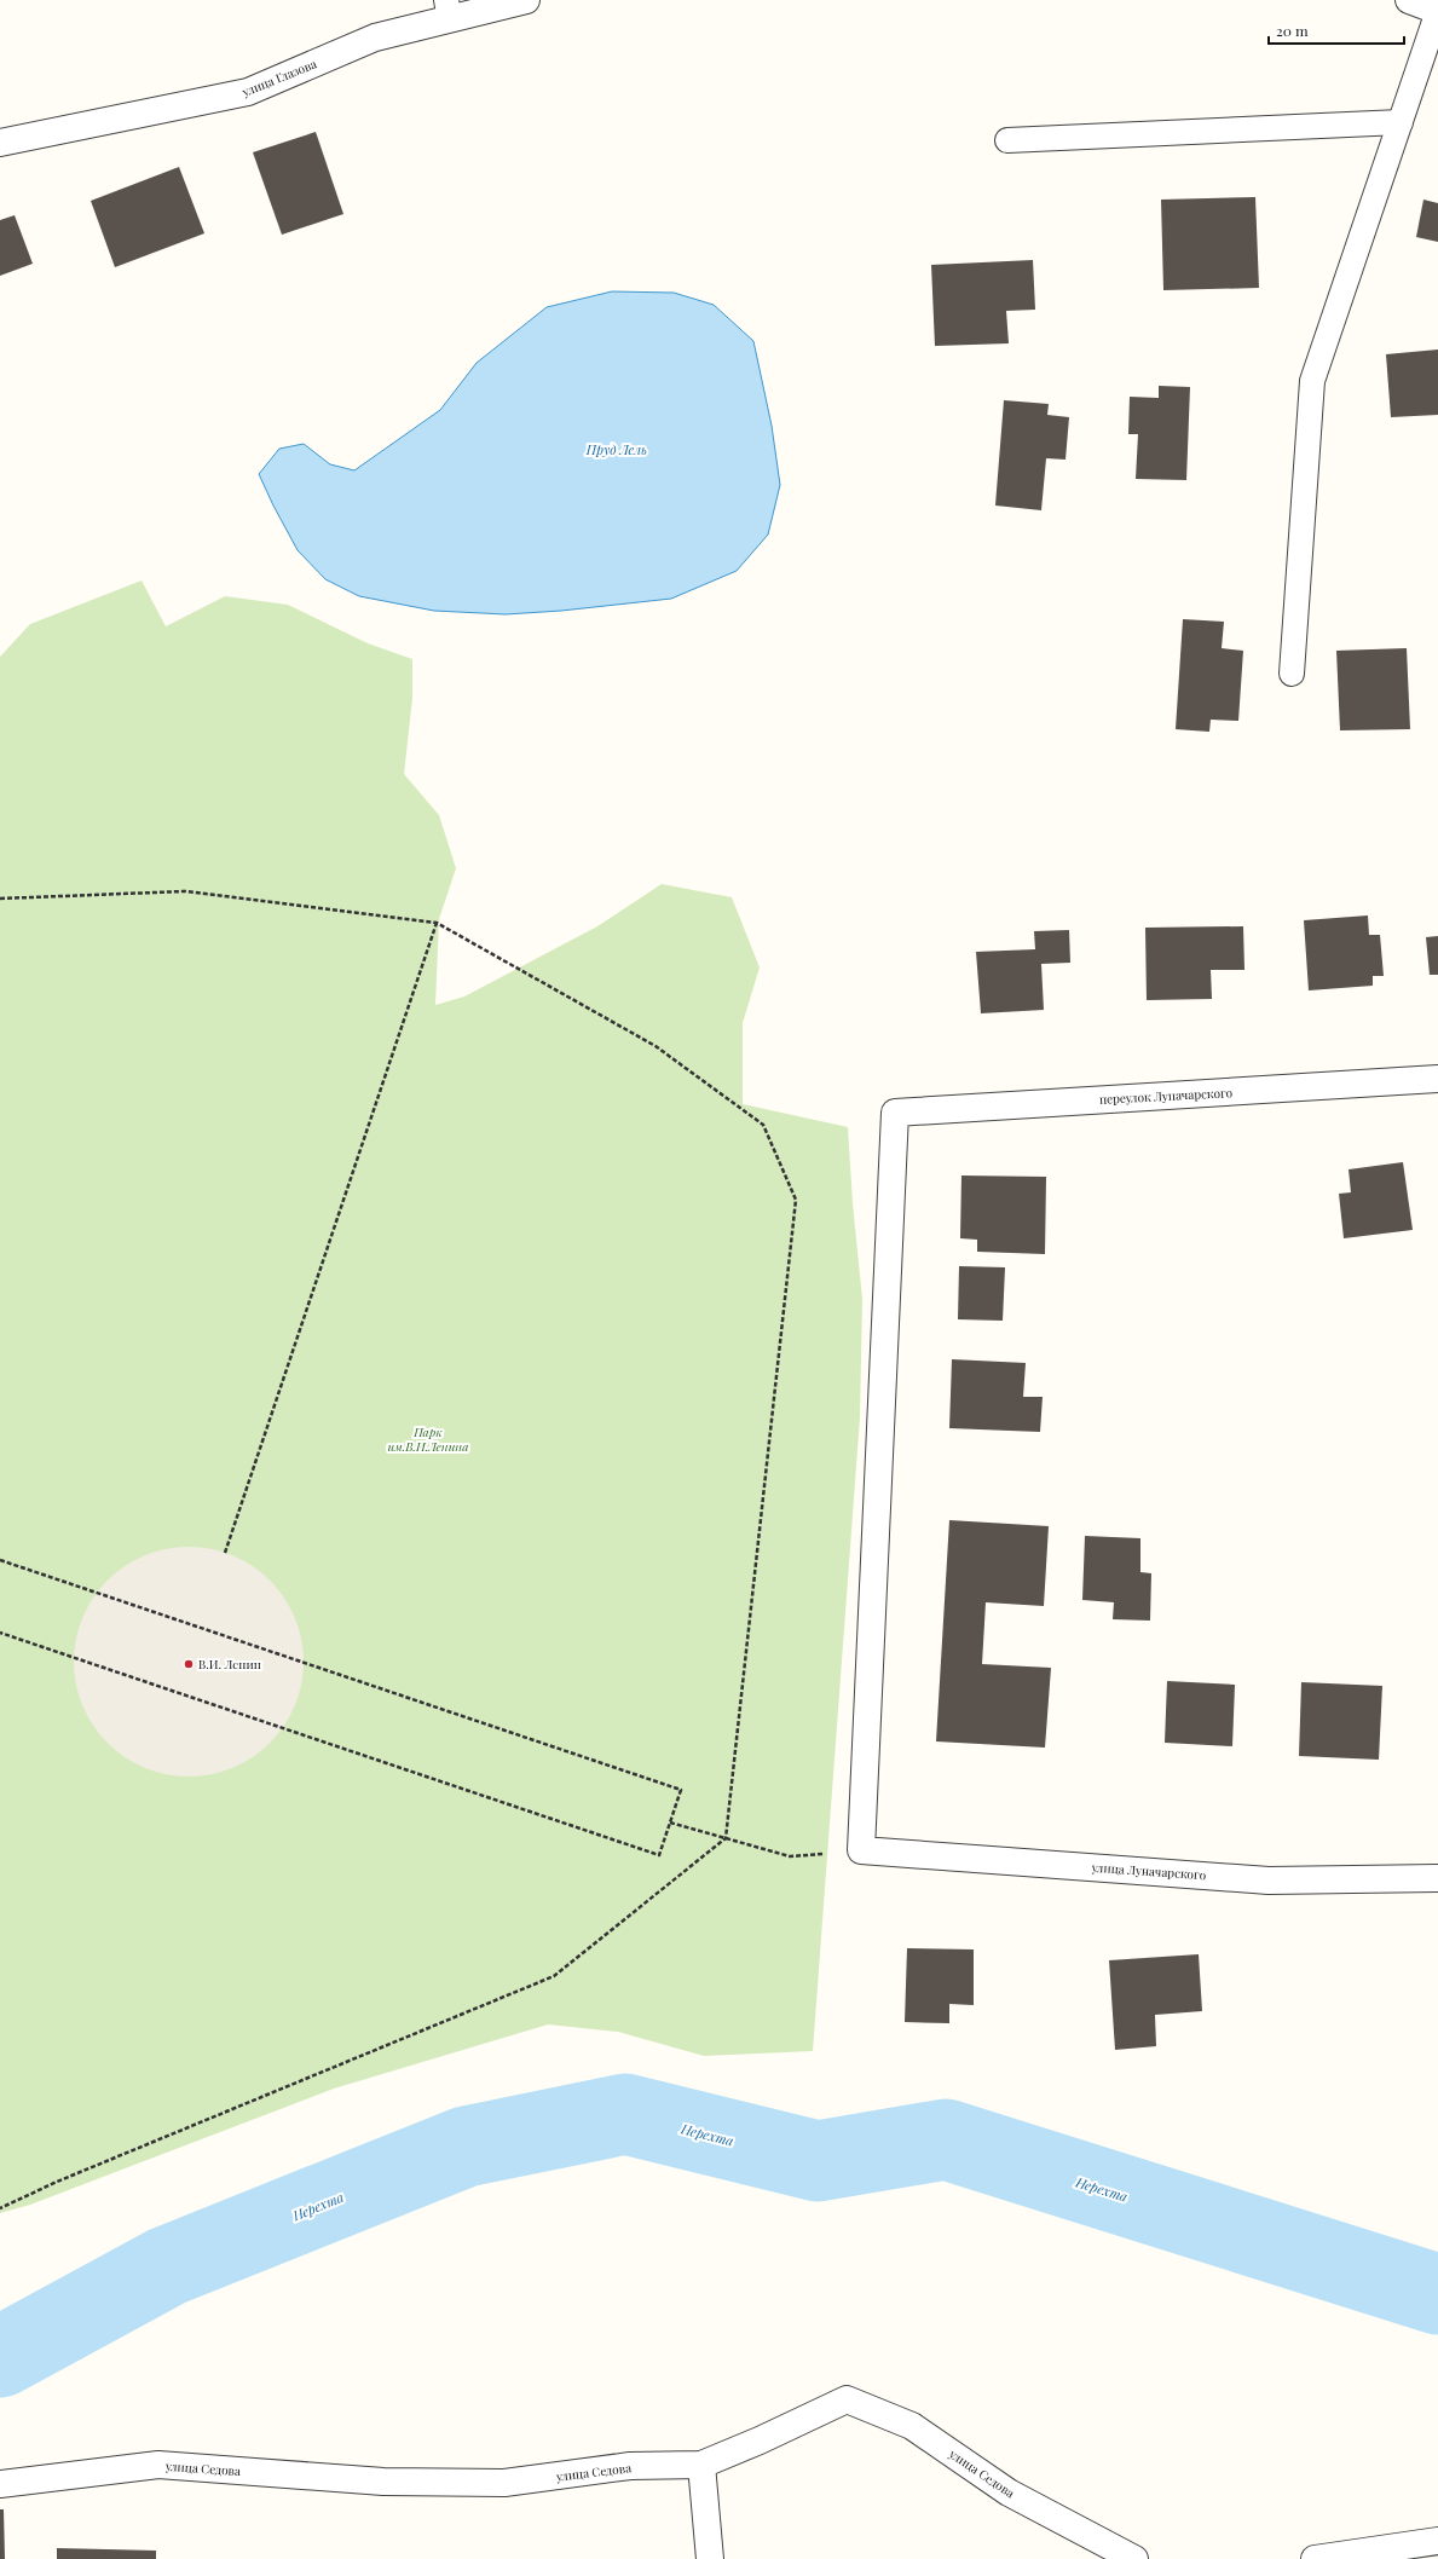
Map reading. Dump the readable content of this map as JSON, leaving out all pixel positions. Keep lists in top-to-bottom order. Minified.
{"streets":{"street":["улица Глазова","переулок Луначарского","улица Луначарского","улица Седова"]},"crossings":[["переулок Луначарского","улица Луначарского"]],"water":["Пруд Лель","Нерехта"],"parks":["Парк им.В.И.Ленина"],"places":["В.И. Ленин"],"scale_bar":"20 m"}
